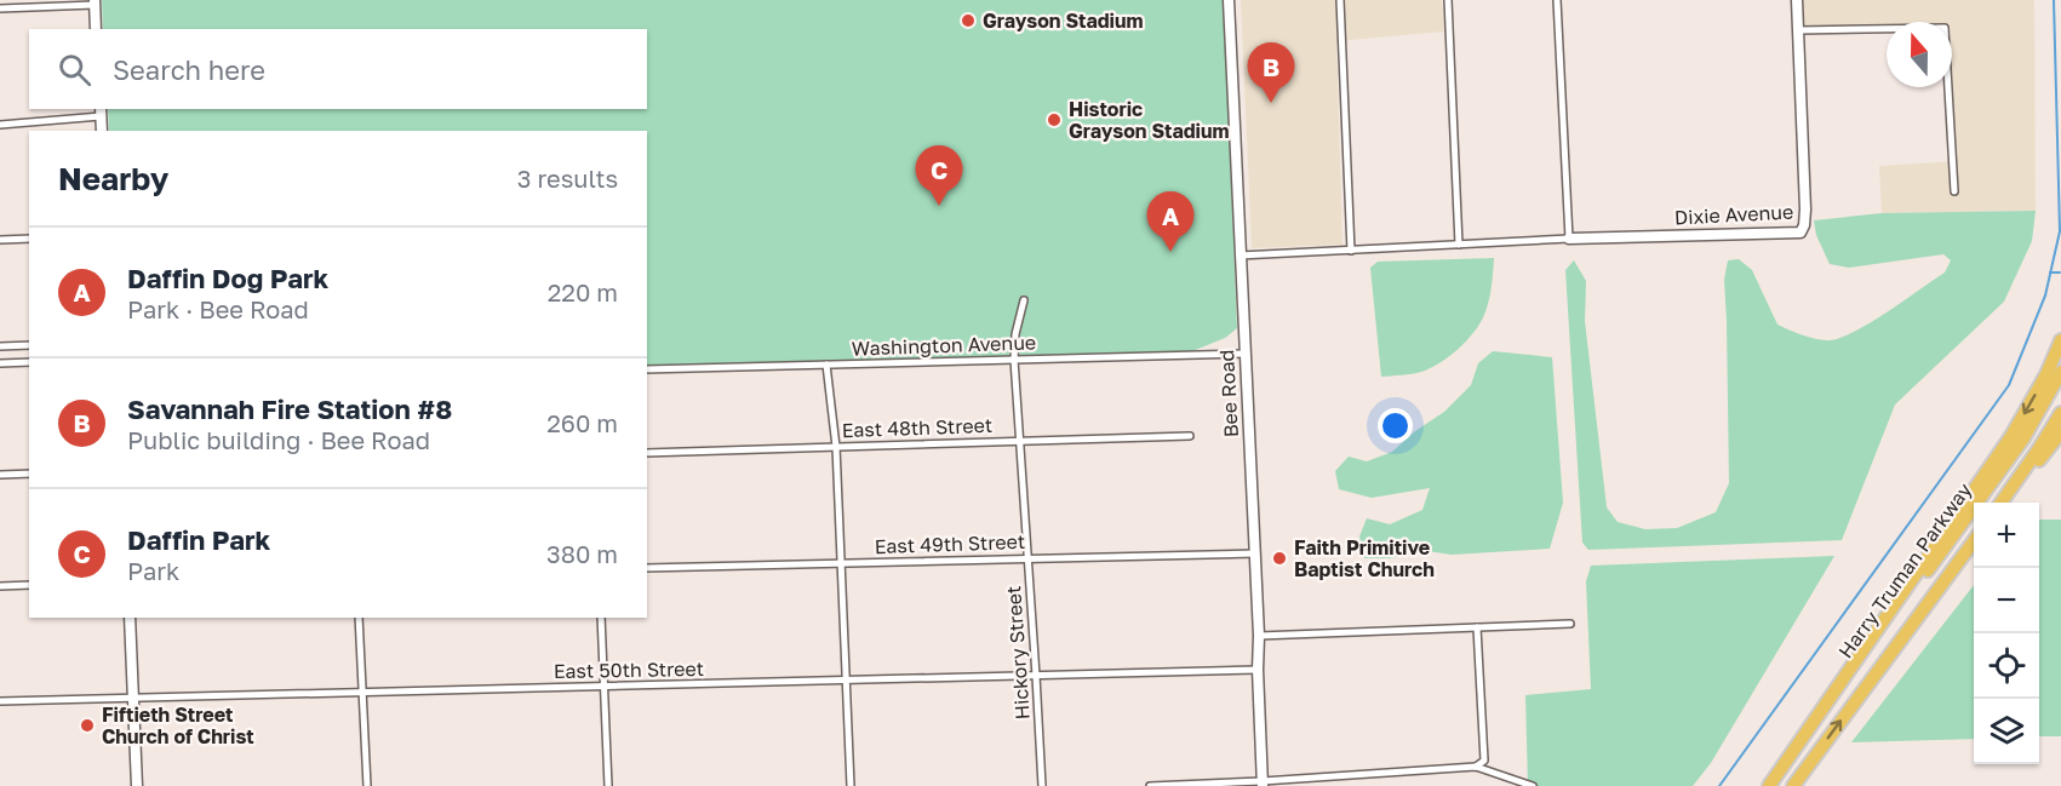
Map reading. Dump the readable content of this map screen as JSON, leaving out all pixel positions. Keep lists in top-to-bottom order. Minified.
{"streets":{"highway":["Harry Truman Parkway"],"main road":["Dixie Avenue","Bee Road"],"street":["Washington Avenue","East 48th Street","East 49th Street","Hickory Street","East 50th Street"]},"crossings":[["Washington Avenue","Bee Road"],["Washington Avenue","Hickory Street"],["Bee Road","East 49th Street"],["Bee Road","East 50th Street"],["East 48th Street","Hickory Street"],["East 49th Street","Hickory Street"],["Hickory Street","East 50th Street"]],"places":["Grayson Stadium","Historic Grayson Stadium","Faith Primitive Baptist Church","Fiftieth Street Church of Christ"],"north":"top","page":{"search":"Search here","pins":["B","C","A"],"heading":["Nearby","3 results"],"list":[{"mark":"A","name":"Daffin Dog Park","note":"Park · Bee Road","value":"220 m"},{"mark":"B","name":"Savannah Fire Station #8","note":"Public building · Bee Road","value":"260 m"},{"mark":"C","name":"Daffin Park","note":"Park","value":"380 m"}],"map_buttons":["+","−"]}}
